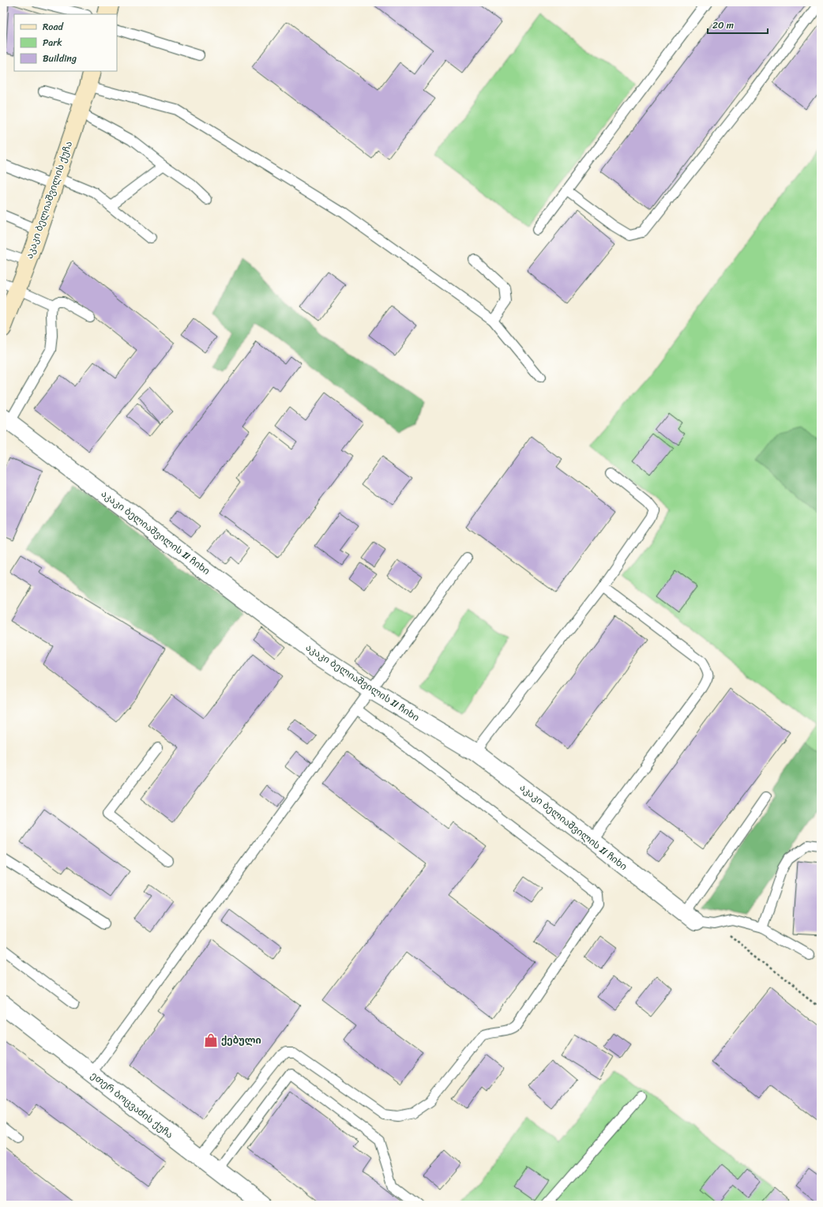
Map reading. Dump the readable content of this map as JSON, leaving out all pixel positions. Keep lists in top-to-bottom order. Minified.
{"streets":{"main road":["აკაკი ბელიაშვილის ქუჩა"],"street":["აკაკი ბელიაშვილის II ჩიხი","ეთერ ბოცვაძის ქუჩა"]},"places":{"shop":["ქებული"]},"legend":["Road","Park","Building"],"scale_bar":"20 m"}
